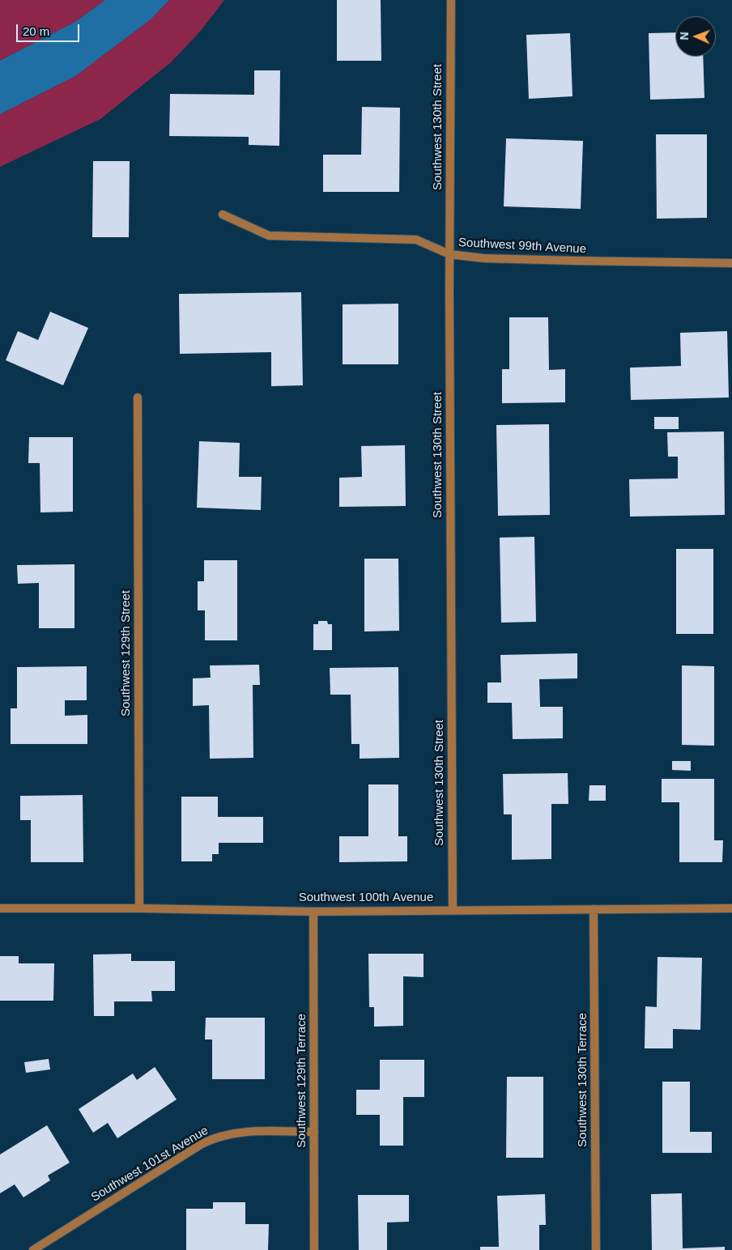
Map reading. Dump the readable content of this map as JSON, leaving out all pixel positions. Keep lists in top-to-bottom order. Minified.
{"streets":{"street":["Southwest 130th Street","Southwest 99th Avenue","Southwest 129th Street","Southwest 100th Avenue","Southwest 130th Terrace","Southwest 129th Terrace","Southwest 101st Avenue"]},"crossings":[["Southwest 130th Street","Southwest 99th Avenue"],["Southwest 130th Street","Southwest 100th Avenue"],["Southwest 129th Street","Southwest 100th Avenue"],["Southwest 100th Avenue","Southwest 130th Terrace"],["Southwest 100th Avenue","Southwest 129th Terrace"],["Southwest 129th Terrace","Southwest 101st Avenue"]],"scale_bar":"20 m","north":"left"}
